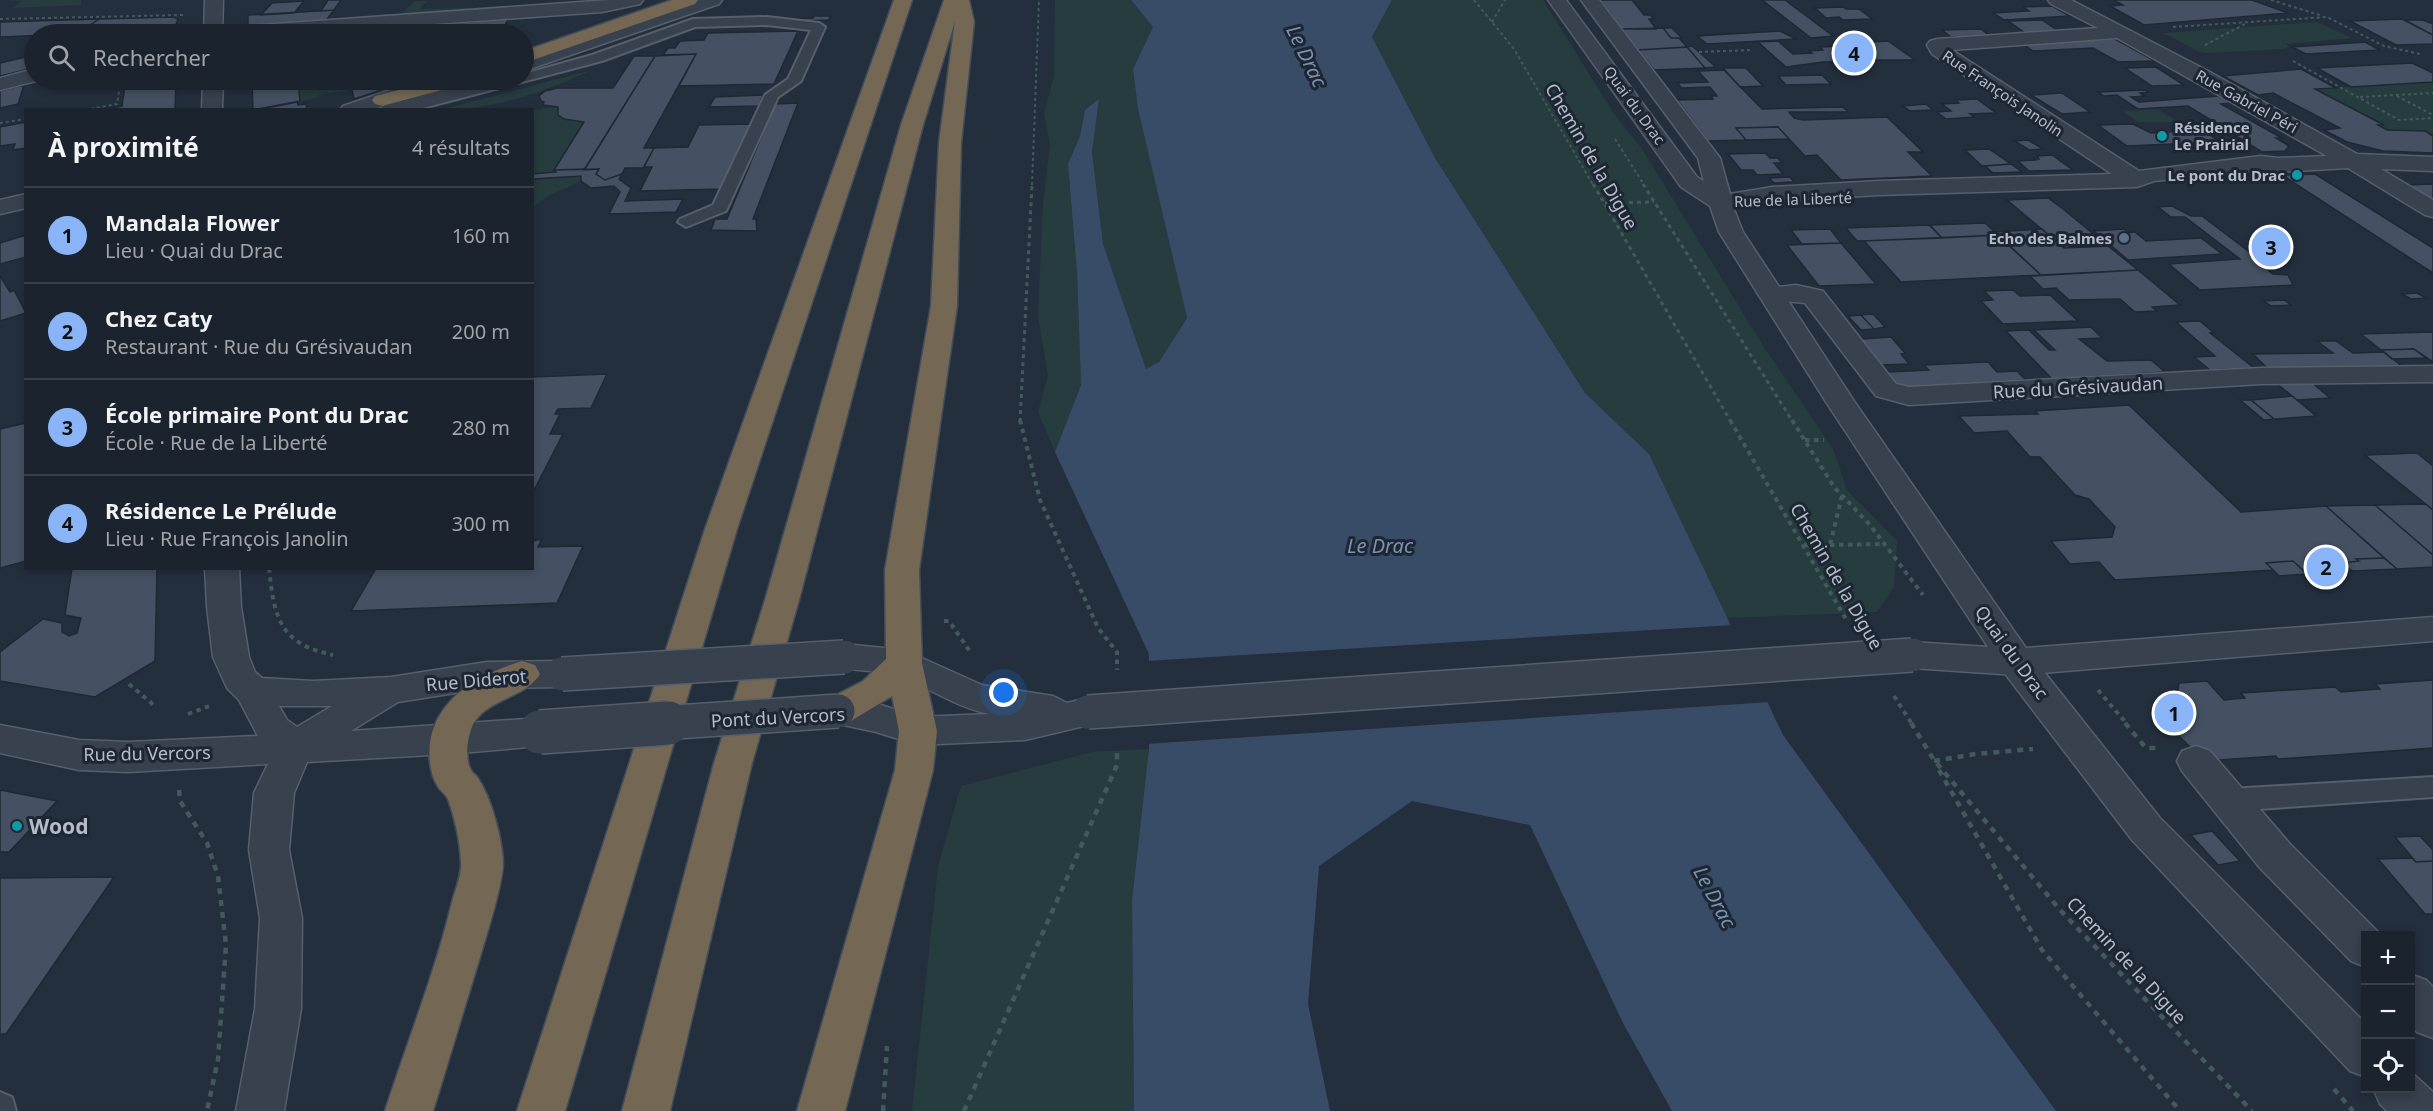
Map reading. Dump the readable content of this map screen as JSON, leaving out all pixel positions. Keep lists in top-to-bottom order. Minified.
{"streets":{"street":["Rue François Janolin","Rue Gabriel Péri","Quai du Drac","Rue de la Liberté","Rue du Grésivaudan","Rue Diderot","Pont du Vercors","Rue du Vercors"],"path":["Chemin de la Digue"]},"crossings":[["Rue François Janolin","Rue Gabriel Péri"],["Rue François Janolin","Rue de la Liberté"],["Rue Gabriel Péri","Rue de la Liberté"],["Quai du Drac","Rue de la Liberté"],["Quai du Drac","Rue du Grésivaudan"],["Rue Diderot","Rue du Vercors"],["Pont du Vercors","Rue du Vercors"]],"water":["Le Drac"],"places":["Résidence Le Prairial","Le pont du Drac","Echo des Balmes","Wood"],"page":{"search":"Rechercher","pins":["4","3","2","1"],"heading":["À proximité","4 résultats"],"list":[{"mark":"1","name":"Mandala Flower","note":"Lieu · Quai du Drac","value":"160 m"},{"mark":"2","name":"Chez Caty","note":"Restaurant · Rue du Grésivaudan","value":"200 m"},{"mark":"3","name":"École primaire Pont du Drac","note":"École · Rue de la Liberté","value":"280 m"},{"mark":"4","name":"Résidence Le Prélude","note":"Lieu · Rue François Janolin","value":"300 m"}],"map_buttons":["+","−"]}}
